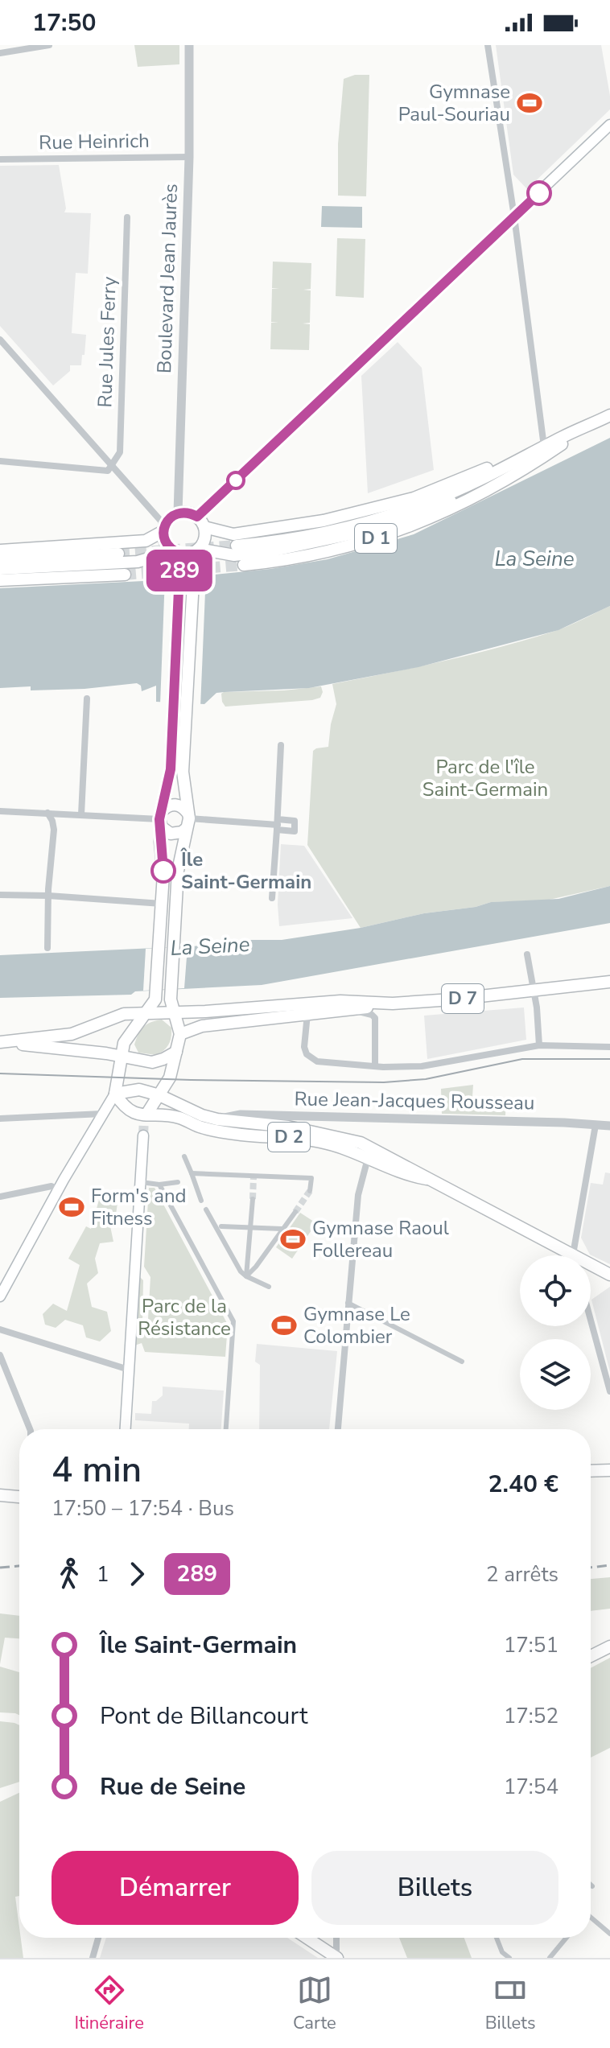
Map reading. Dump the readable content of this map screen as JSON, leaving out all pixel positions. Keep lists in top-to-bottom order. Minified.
{"streets":{"main road":["D 1","D 7","D 2"],"street":["Rue Heinrich","Boulevard Jean Jaurès","Rue Jules Ferry","Rue Jean-Jacques Rousseau"]},"crossings":[["Rue Heinrich","Boulevard Jean Jaurès"],["Boulevard Jean Jaurès","D 1"],["Rue Jean-Jacques Rousseau","D 2"]],"water":["La Seine"],"parks":["Parc de l'île Saint-Germain","Parc de la Résistance"],"places":{"sports":["Gymnase Paul-Souriau","Form's and Fitness","Gymnase Raoul Follereau","Gymnase Le Colombier"],"other":["Île Saint-Germain"]},"lines":["bus line 289"],"page":{"status":"17:50","on_map":"289","heading":["4 min","17:50 – 17:54 · Bus","2.40 €"],"legs":["1","289","2 arrêts"],"list":[{"name":"Île Saint-Germain","value":"17:51"},{"name":"Pont de Billancourt","value":"17:52"},{"name":"Rue de Seine","value":"17:54"}],"buttons":["Démarrer","Billets"],"tabs":["Itinéraire","Carte","Billets"]}}
